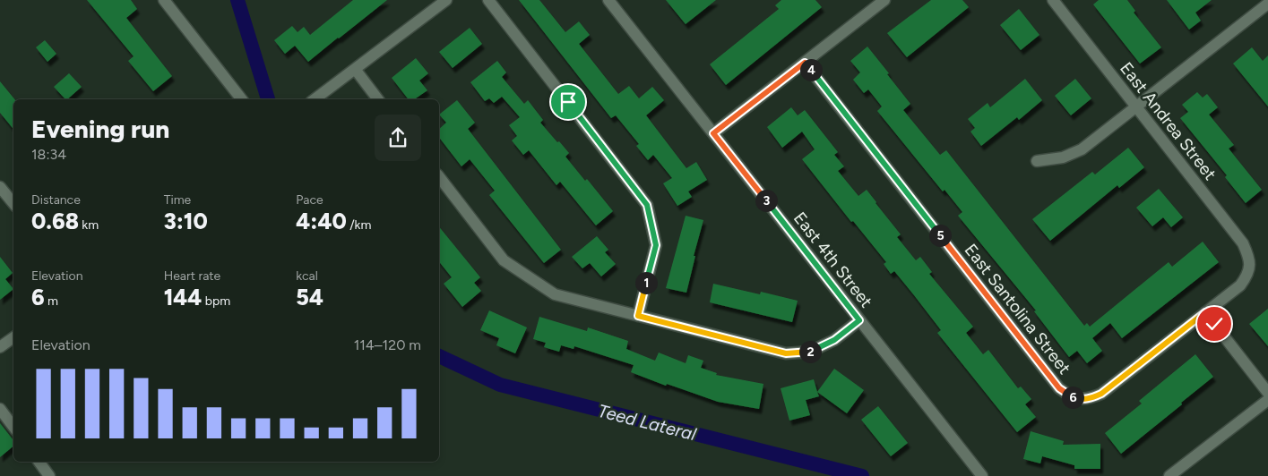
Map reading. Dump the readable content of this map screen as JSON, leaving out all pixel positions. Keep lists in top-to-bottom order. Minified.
{"streets":{"street":["East Andrea Street","East 4th Street","East Santolina Street"]},"crossings":[["East Andrea Street","East Santolina Street"]],"water":["Teed Lateral"],"page":{"pins":["4","3","5","1","2","6"],"heading":["Evening run","18:34"],"stats":[["Distance","0.68 km"],["Time","3:10"],["Pace","4:40 /km"],["Elevation","6 m"],["Heart rate","144 bpm"],["kcal","54"]],"chart":["Elevation","114–120 m"]}}
